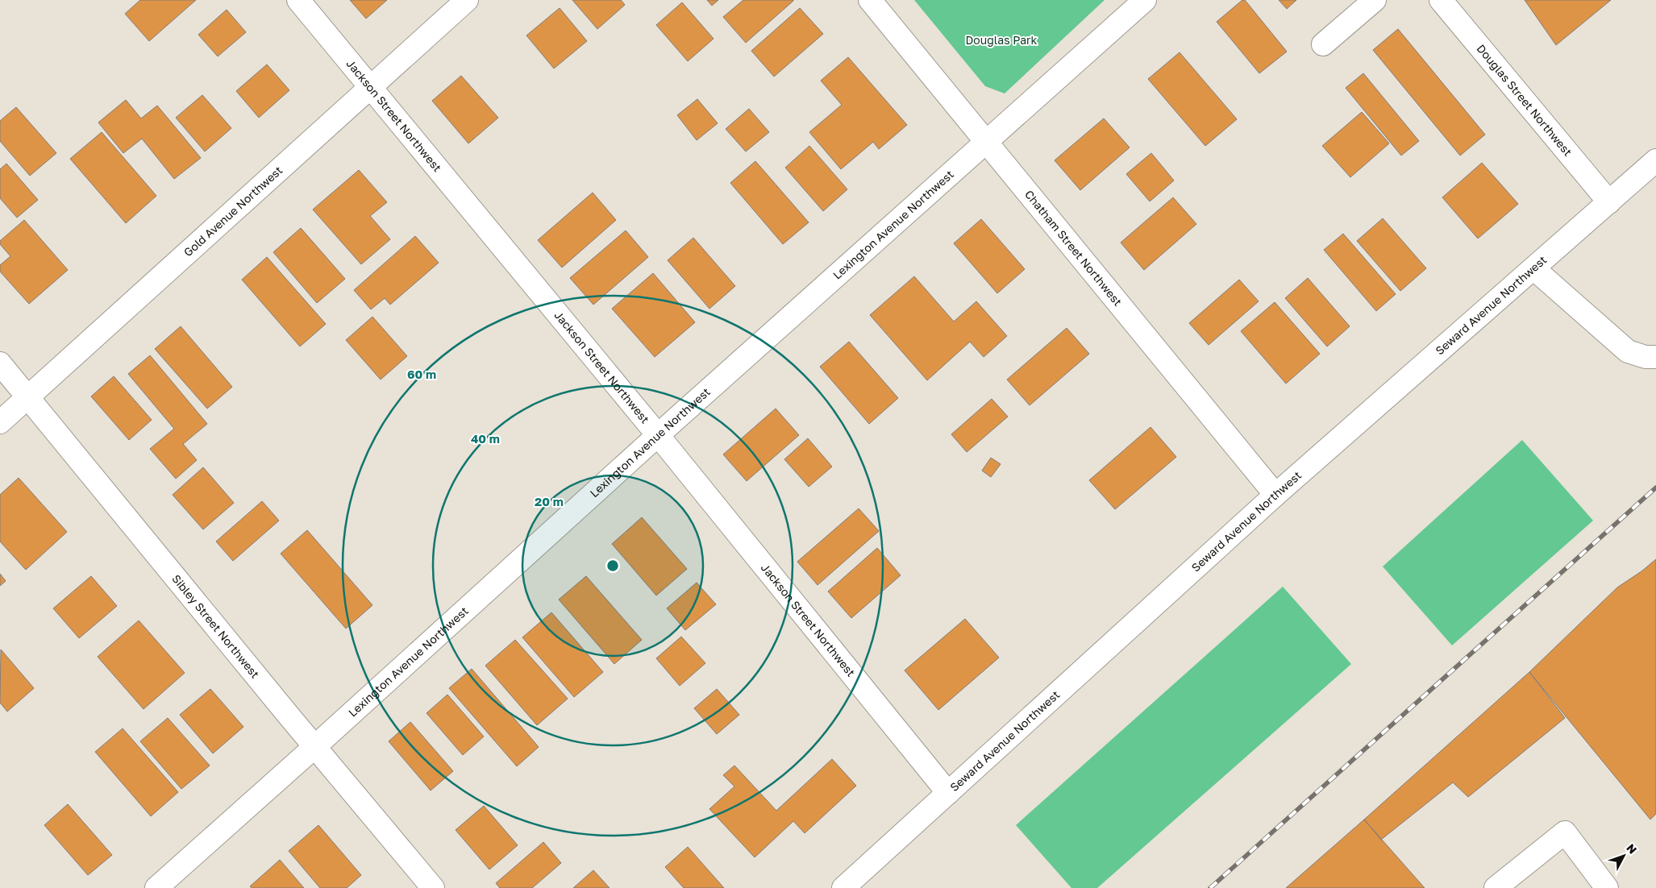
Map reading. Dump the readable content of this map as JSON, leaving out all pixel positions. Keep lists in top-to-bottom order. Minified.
{"streets":{"street":["Douglas Street Northwest","Jackson Street Northwest","Gold Avenue Northwest","Lexington Avenue Northwest","Chatham Street Northwest","Seward Avenue Northwest","Sibley Street Northwest"]},"crossings":[["Douglas Street Northwest","Seward Avenue Northwest"],["Jackson Street Northwest","Gold Avenue Northwest"],["Jackson Street Northwest","Lexington Avenue Northwest"],["Jackson Street Northwest","Seward Avenue Northwest"],["Gold Avenue Northwest","Sibley Street Northwest"],["Lexington Avenue Northwest","Chatham Street Northwest"],["Lexington Avenue Northwest","Sibley Street Northwest"],["Chatham Street Northwest","Seward Avenue Northwest"]],"parks":["Douglas Park"],"north":"top right","rings":["60 m","40 m","20 m"]}
